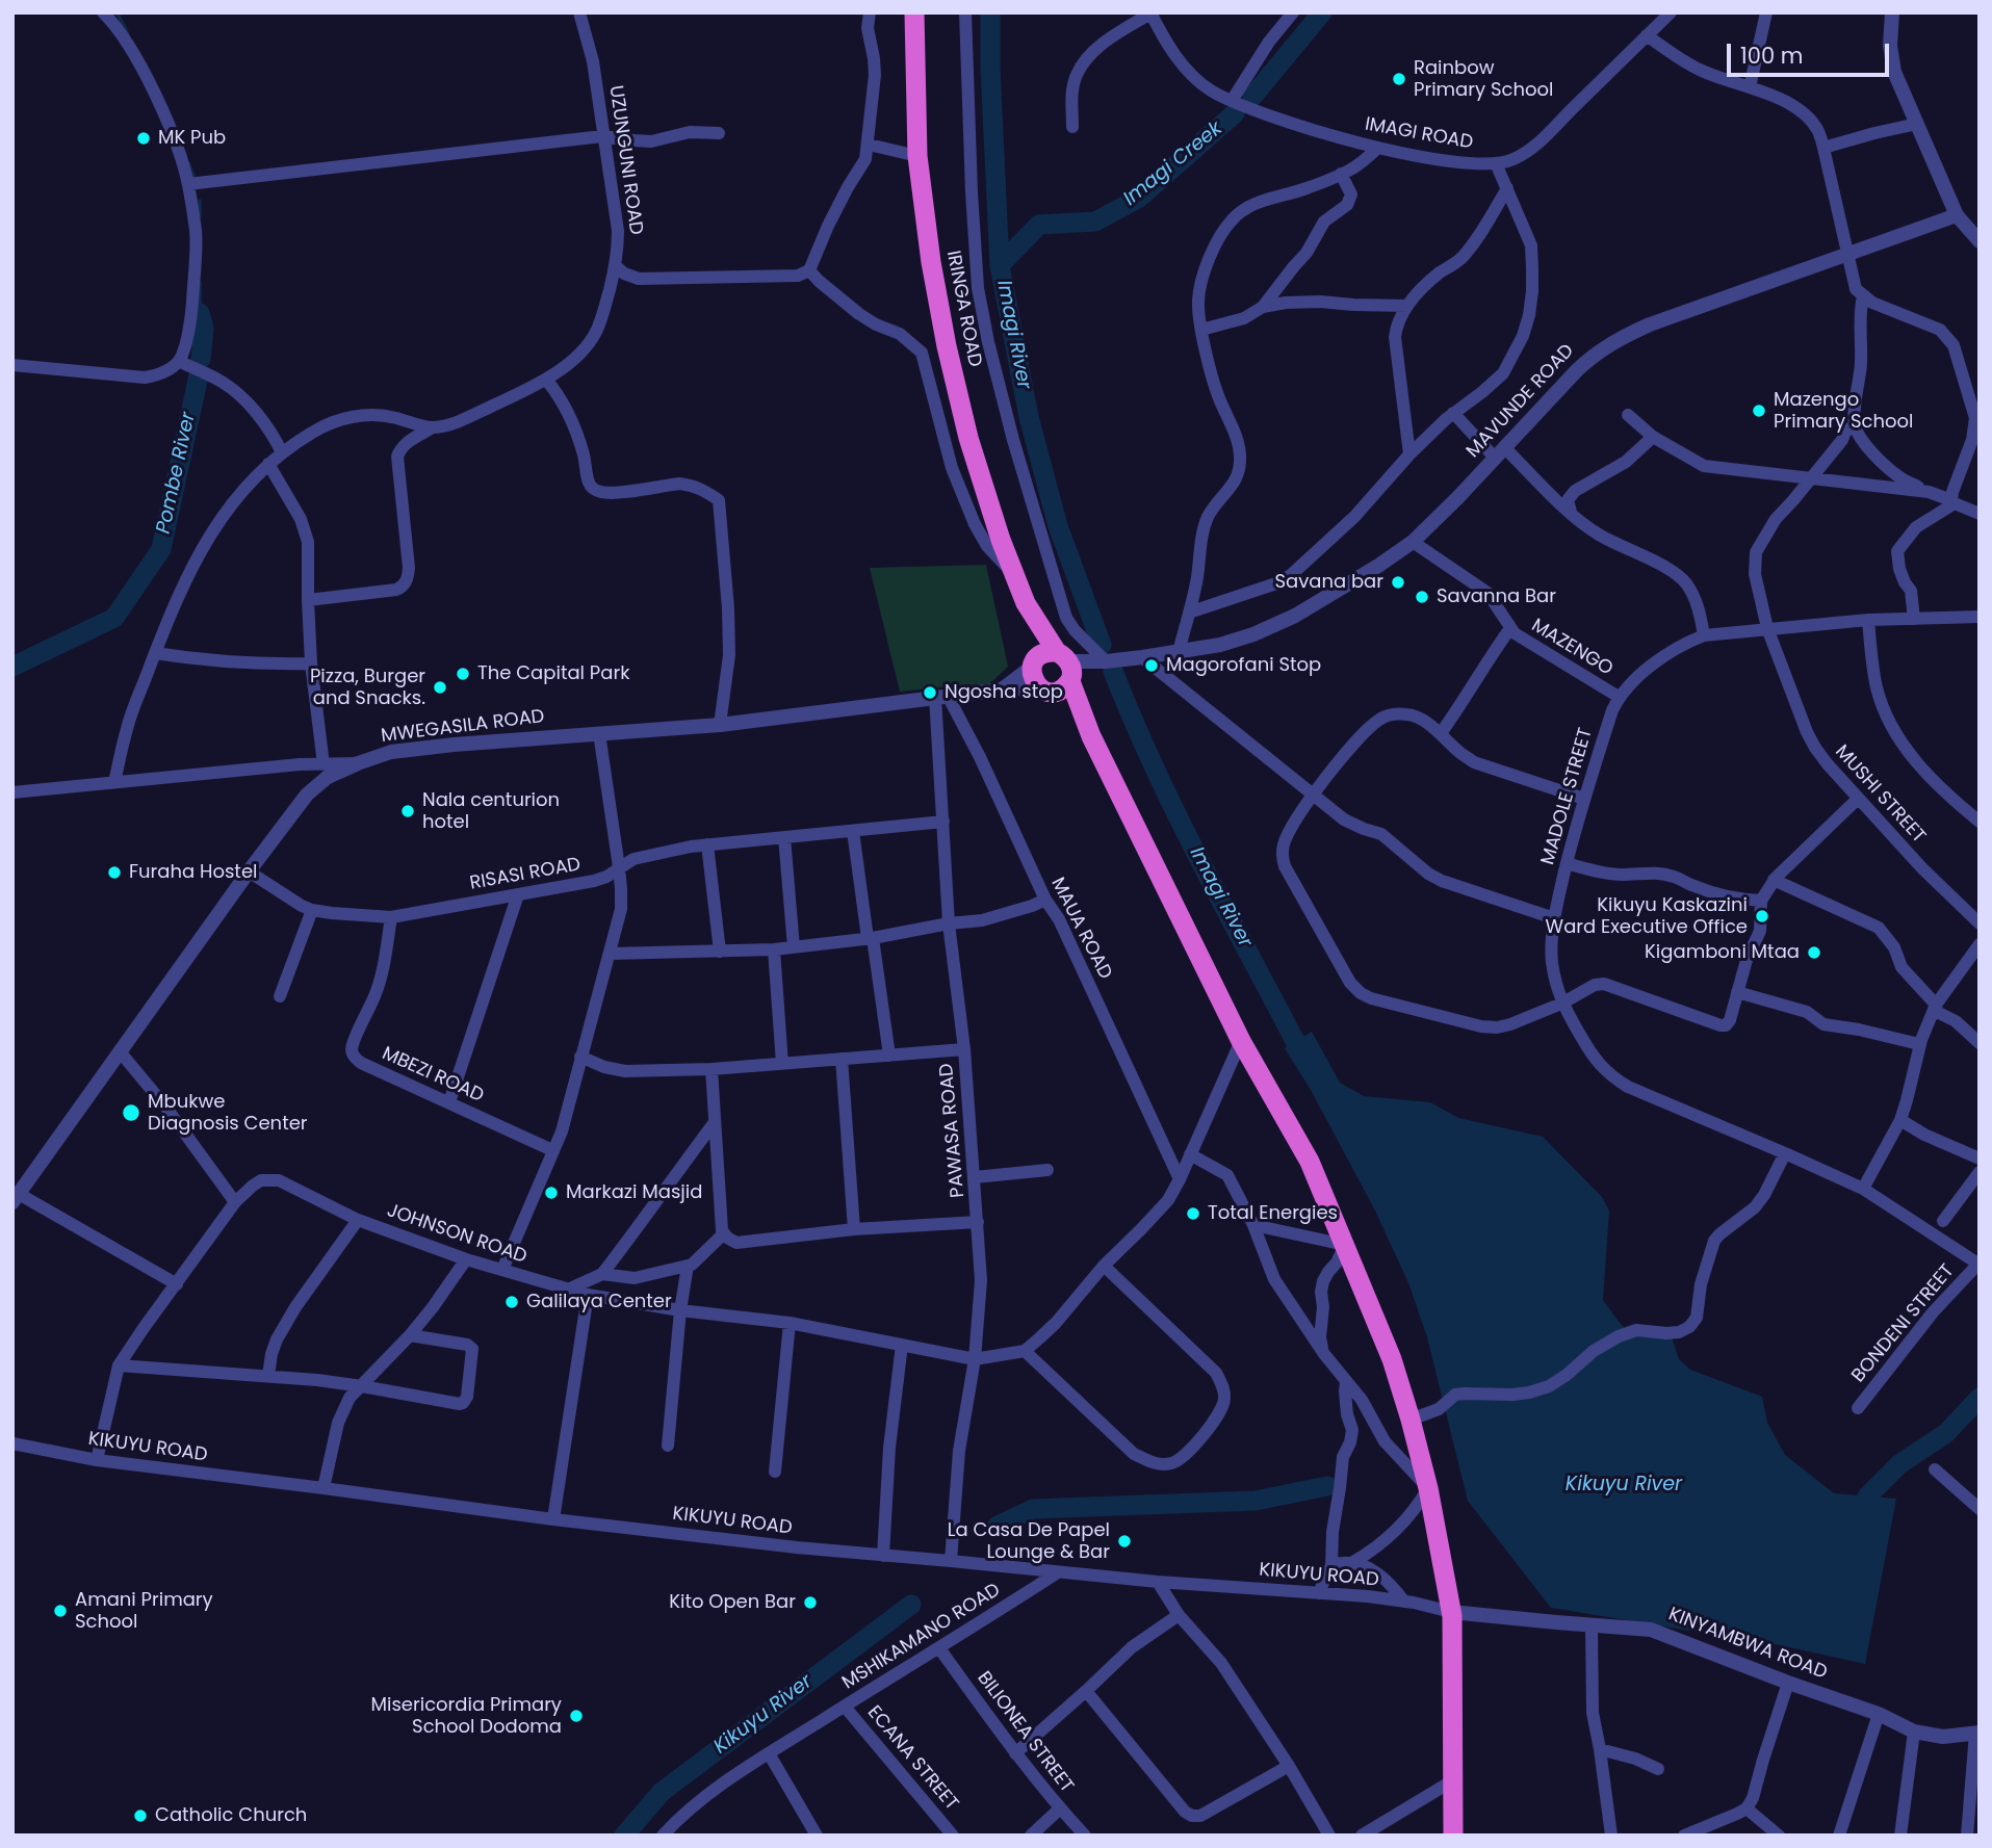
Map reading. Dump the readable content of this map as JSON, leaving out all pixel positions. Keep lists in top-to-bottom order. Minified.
{"streets":{"highway":["IRINGA ROAD"],"street":["IMAGI ROAD","UZUNGUNI ROAD","MAVUNDE ROAD","MAZENGO","MWEGASILA ROAD","MUSHI STREET","MADOLE STREET","RISASI ROAD","MAUA ROAD","MBEZI ROAD","PAWASA ROAD","JOHNSON ROAD","BONDENI STREET","KIKUYU ROAD","MSHIKAMANO ROAD","KINYAMBWA ROAD","BILIONEA STREET","ECANA STREET"]},"crossings":[["MAVUNDE ROAD","MAZENGO"],["MAVUNDE ROAD","MWEGASILA ROAD"],["MAZENGO","MADOLE STREET"],["MWEGASILA ROAD","RISASI ROAD"],["MWEGASILA ROAD","MAUA ROAD"],["MWEGASILA ROAD","PAWASA ROAD"],["MUSHI STREET","MADOLE STREET"],["MADOLE STREET","BONDENI STREET"],["RISASI ROAD","MBEZI ROAD"],["RISASI ROAD","PAWASA ROAD"],["MAUA ROAD","PAWASA ROAD"],["PAWASA ROAD","JOHNSON ROAD"],["PAWASA ROAD","KIKUYU ROAD"],["JOHNSON ROAD","KIKUYU ROAD"],["KIKUYU ROAD","MSHIKAMANO ROAD"],["KIKUYU ROAD","KINYAMBWA ROAD"],["MSHIKAMANO ROAD","BILIONEA STREET"],["MSHIKAMANO ROAD","ECANA STREET"]],"water":["Imagi Creek","Imagi River","Pombe River","Kikuyu River"],"places":["Rainbow Primary School","MK Pub","Mazengo Primary School","Savana bar","Savanna Bar","Magorofani Stop","The Capital Park","Pizza, Burger and Snacks.","Ngosha stop","Nala centurion hotel","Furaha Hostel","Kikuyu Kaskazini Ward Executive Office","Kigamboni Mtaa","Mbukwe Diagnosis Center","Markazi Masjid","Total Energies","Galilaya Center","La Casa De Papel Lounge & Bar","Kito Open Bar","Amani Primary School","Misericordia Primary School Dodoma","Catholic Church"],"scale_bar":"100 m"}
